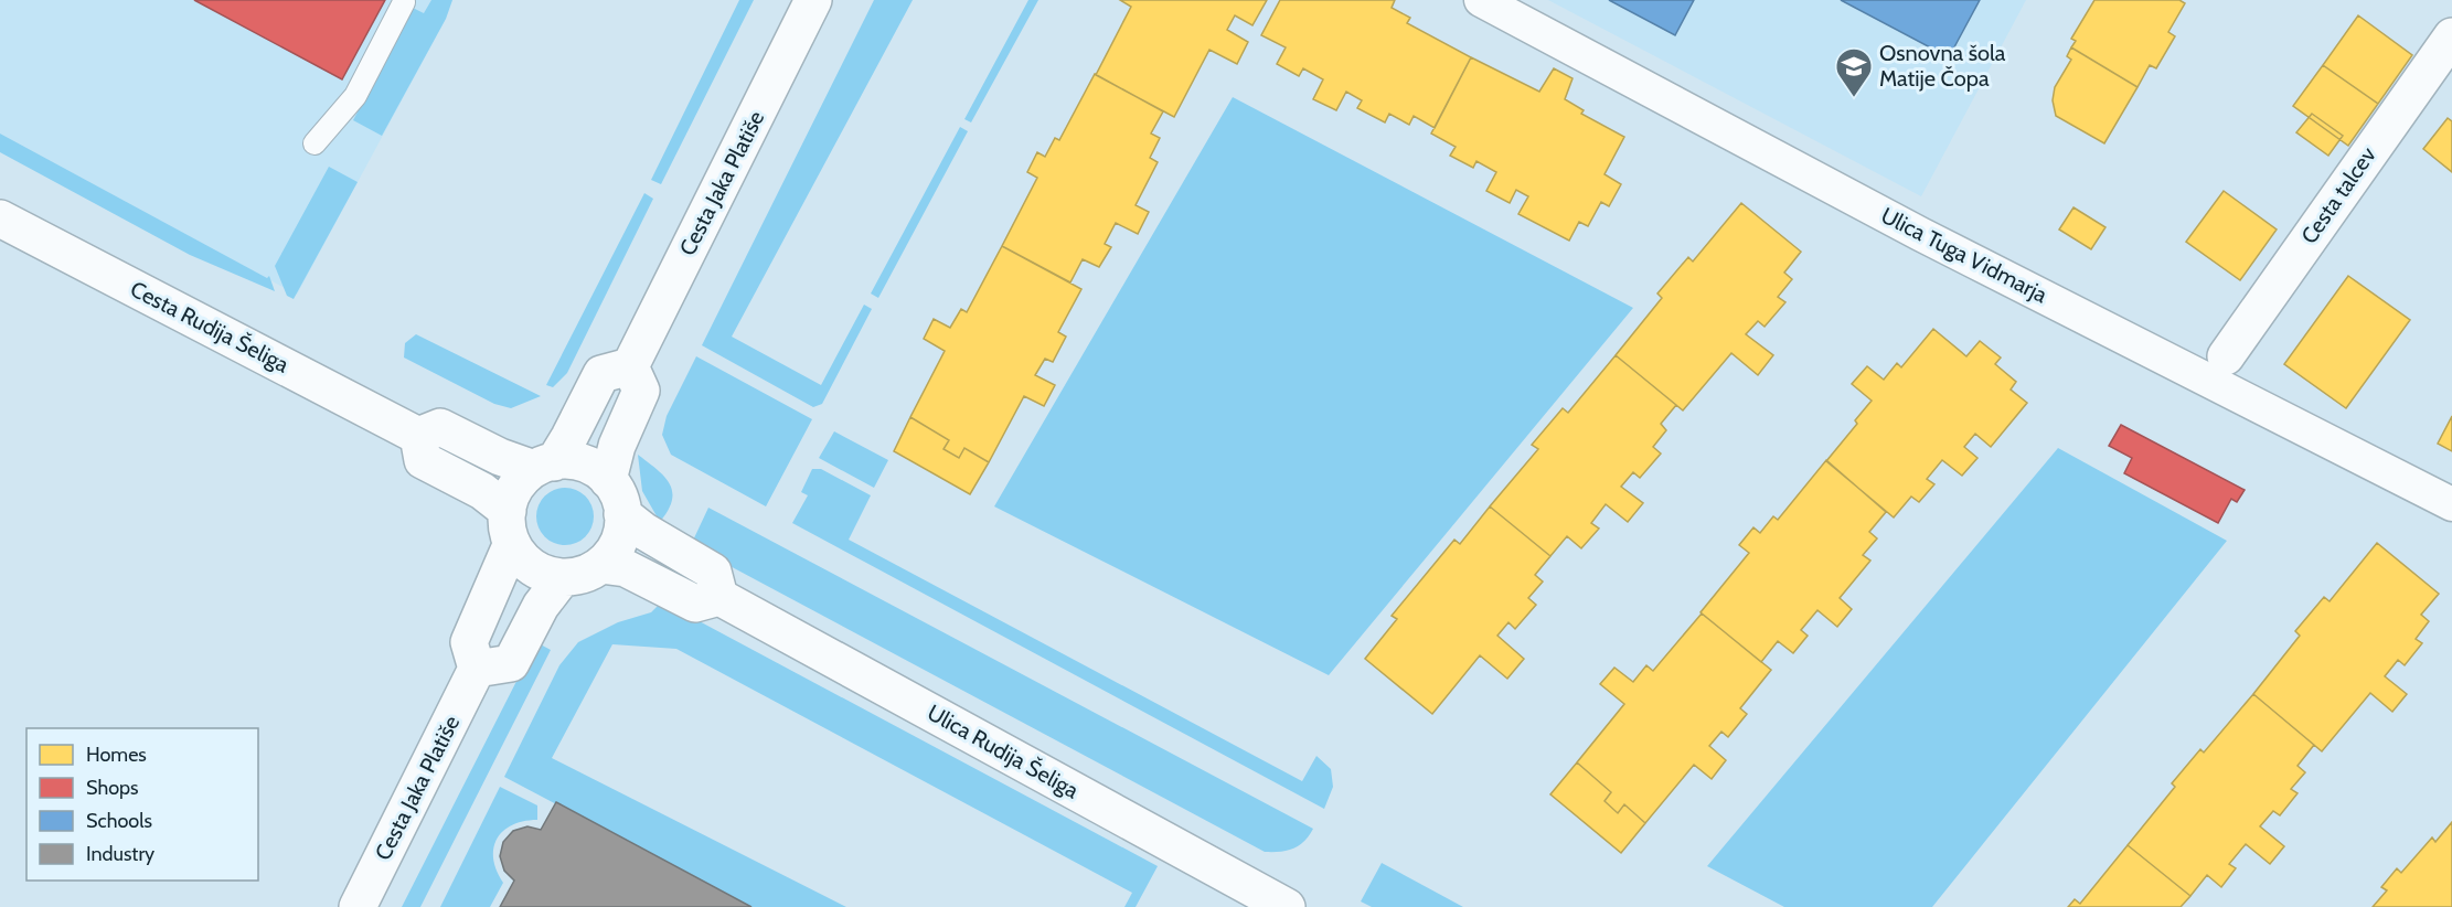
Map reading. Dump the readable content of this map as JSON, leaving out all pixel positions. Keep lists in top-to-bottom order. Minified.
{"streets":{"street":["Cesta Jaka Platiše","Cesta talcev","Ulica Tuga Vidmarja","Cesta Rudija Šeliga","Ulica Rudija Šeliga"]},"places":{"school or university":["Osnovna šola Matije Čopa"]},"legend":["Homes","Shops","Schools","Industry"]}
